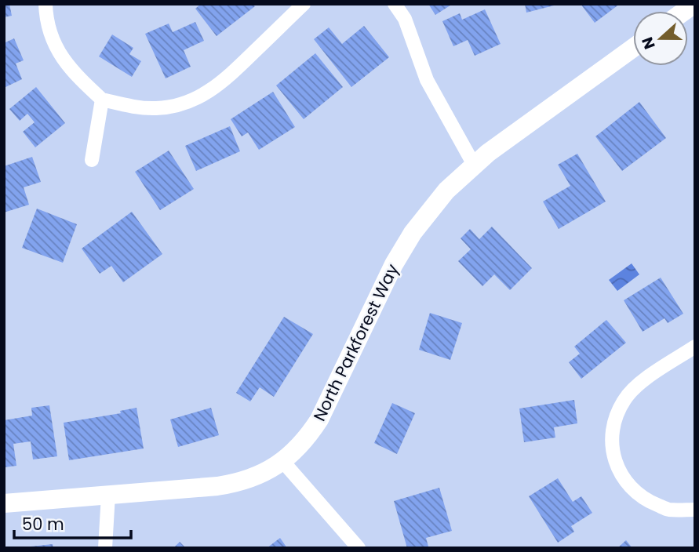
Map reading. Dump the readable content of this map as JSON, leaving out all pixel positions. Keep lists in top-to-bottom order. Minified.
{"streets":{"street":["North Parkforest Way"]},"scale_bar":"50 m","north":"left"}
